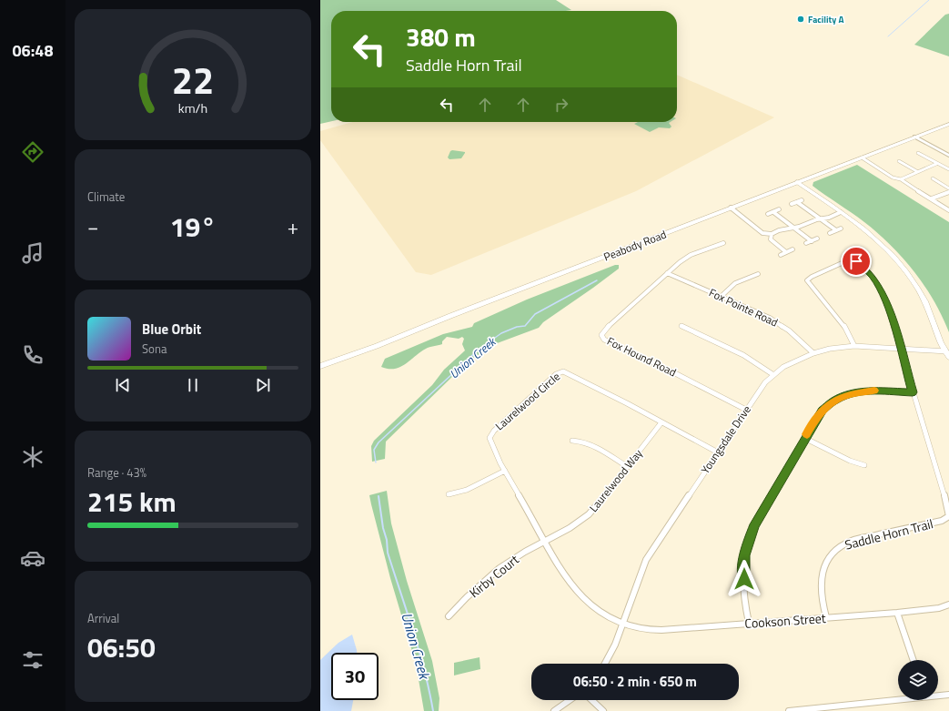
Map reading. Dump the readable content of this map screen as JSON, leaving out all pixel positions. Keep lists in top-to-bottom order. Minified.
{"streets":{"main road":["Peabody Road"],"street":["Fox Pointe Road","Fox Hound Road","Laurelwood Circle","Youngsdale Drive","Laurelwood Way","Saddle Horn Trail","Kirby Court","Cookson Street"]},"crossings":[["Fox Pointe Road","Fox Hound Road"],["Fox Pointe Road","Youngsdale Drive"],["Fox Hound Road","Youngsdale Drive"],["Laurelwood Circle","Youngsdale Drive"],["Laurelwood Circle","Laurelwood Way"],["Laurelwood Circle","Kirby Court"],["Laurelwood Circle","Cookson Street"],["Youngsdale Drive","Saddle Horn Trail"],["Youngsdale Drive","Cookson Street"],["Laurelwood Way","Kirby Court"],["Saddle Horn Trail","Cookson Street"]],"water":["Union Creek"],"places":["Facility A"],"page":{"tabs":"06:48","turn":["380 m","Saddle Horn Trail"],"tile":["Climate",["Range · 43%","215 km"],["Arrival","06:50"]],"heat":["−","19°","+"],"song":["Blue Orbit","Sona"],"limit":"30","trip":"06:50 · 2 min · 650 m","gauge":["22","km/h"]}}
